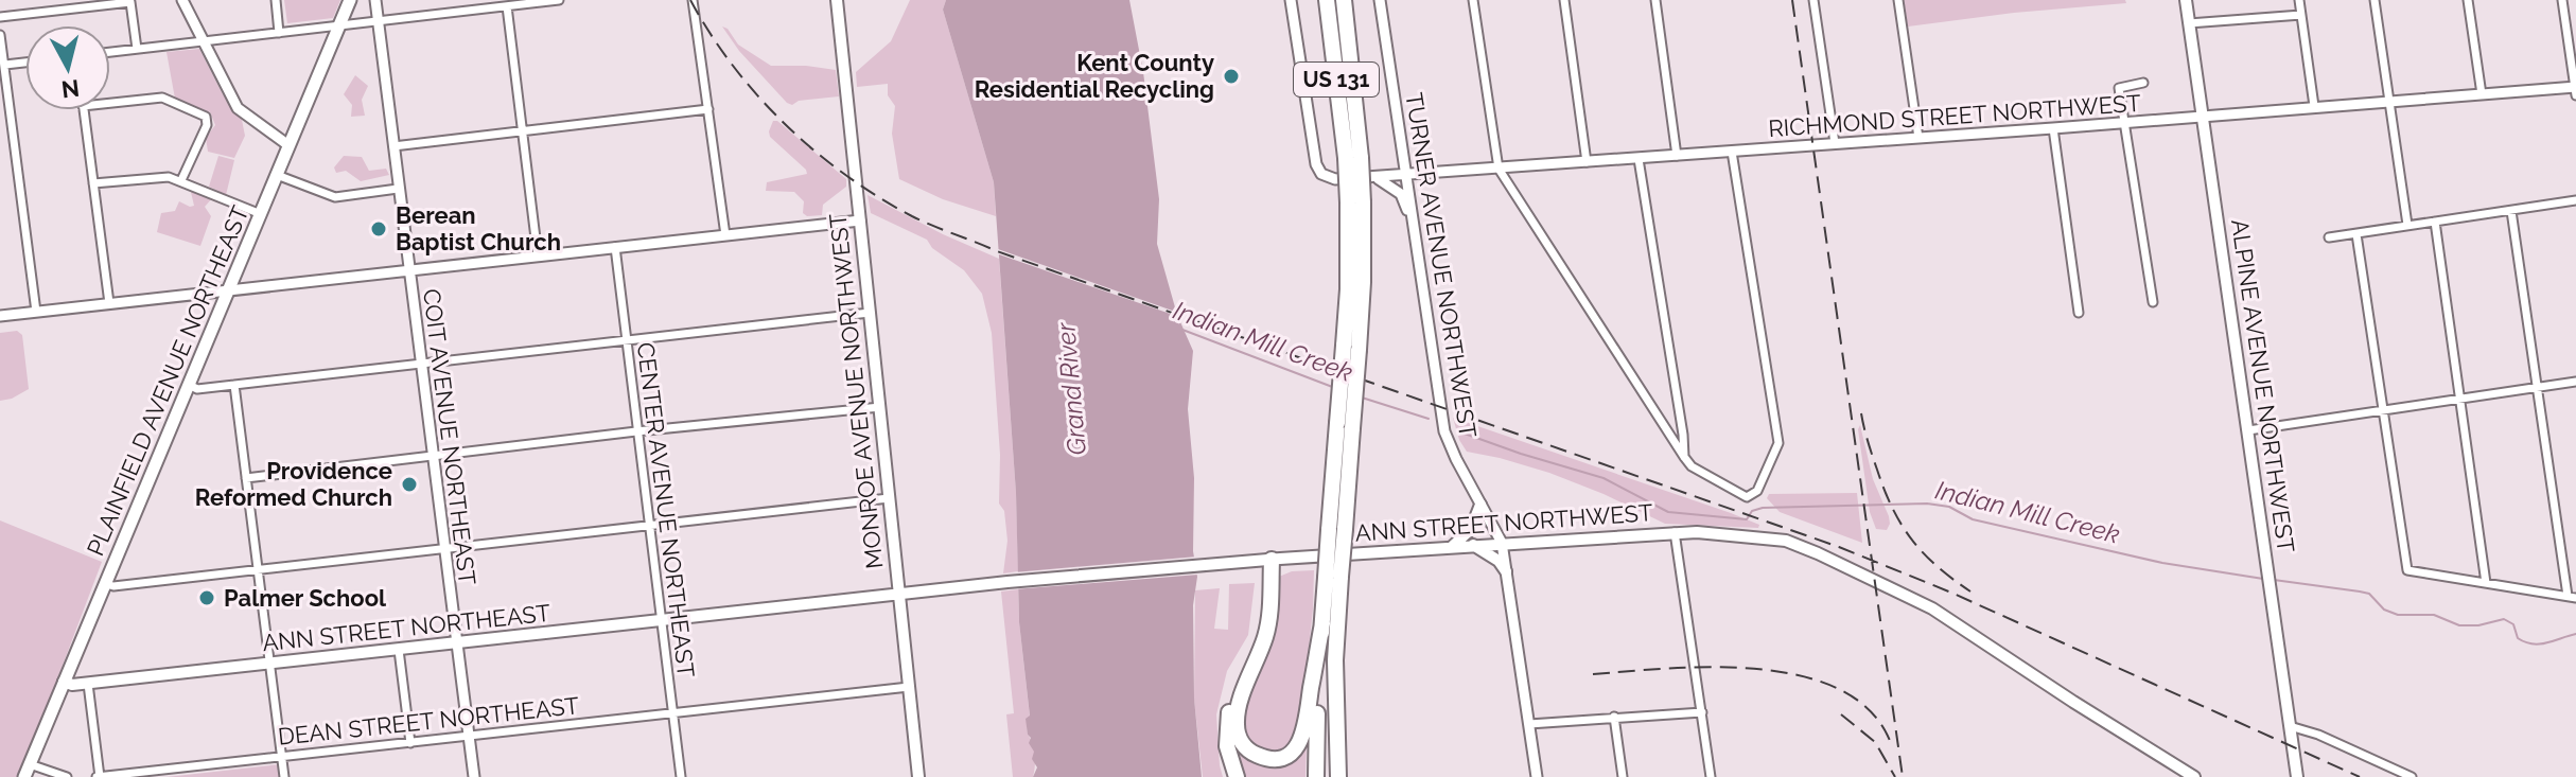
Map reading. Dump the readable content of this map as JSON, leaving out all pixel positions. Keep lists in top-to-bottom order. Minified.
{"streets":{"highway":["US 131"],"main road":["PLAINFIELD AVENUE NORTHEAST","ALPINE AVENUE NORTHWEST","MONROE AVENUE NORTHWEST","ANN STREET NORTHWEST","ANN STREET NORTHEAST"],"street":["RICHMOND STREET NORTHWEST","TURNER AVENUE NORTHWEST","COIT AVENUE NORTHEAST","CENTER AVENUE NORTHEAST","DEAN STREET NORTHEAST"]},"crossings":[["RICHMOND STREET NORTHWEST","TURNER AVENUE NORTHWEST"],["RICHMOND STREET NORTHWEST","ALPINE AVENUE NORTHWEST"],["TURNER AVENUE NORTHWEST","ANN STREET NORTHWEST"],["PLAINFIELD AVENUE NORTHEAST","ANN STREET NORTHEAST"],["MONROE AVENUE NORTHWEST","ANN STREET NORTHWEST"],["MONROE AVENUE NORTHWEST","DEAN STREET NORTHEAST"],["COIT AVENUE NORTHEAST","ANN STREET NORTHEAST"],["COIT AVENUE NORTHEAST","DEAN STREET NORTHEAST"],["CENTER AVENUE NORTHEAST","ANN STREET NORTHEAST"],["CENTER AVENUE NORTHEAST","DEAN STREET NORTHEAST"],["ANN STREET NORTHWEST","ANN STREET NORTHEAST"]],"water":["Indian Mill Creek","Grand River"],"places":["Kent County Residential Recycling","Berean Baptist Church","Providence Reformed Church","Palmer School"],"north":"bottom"}
